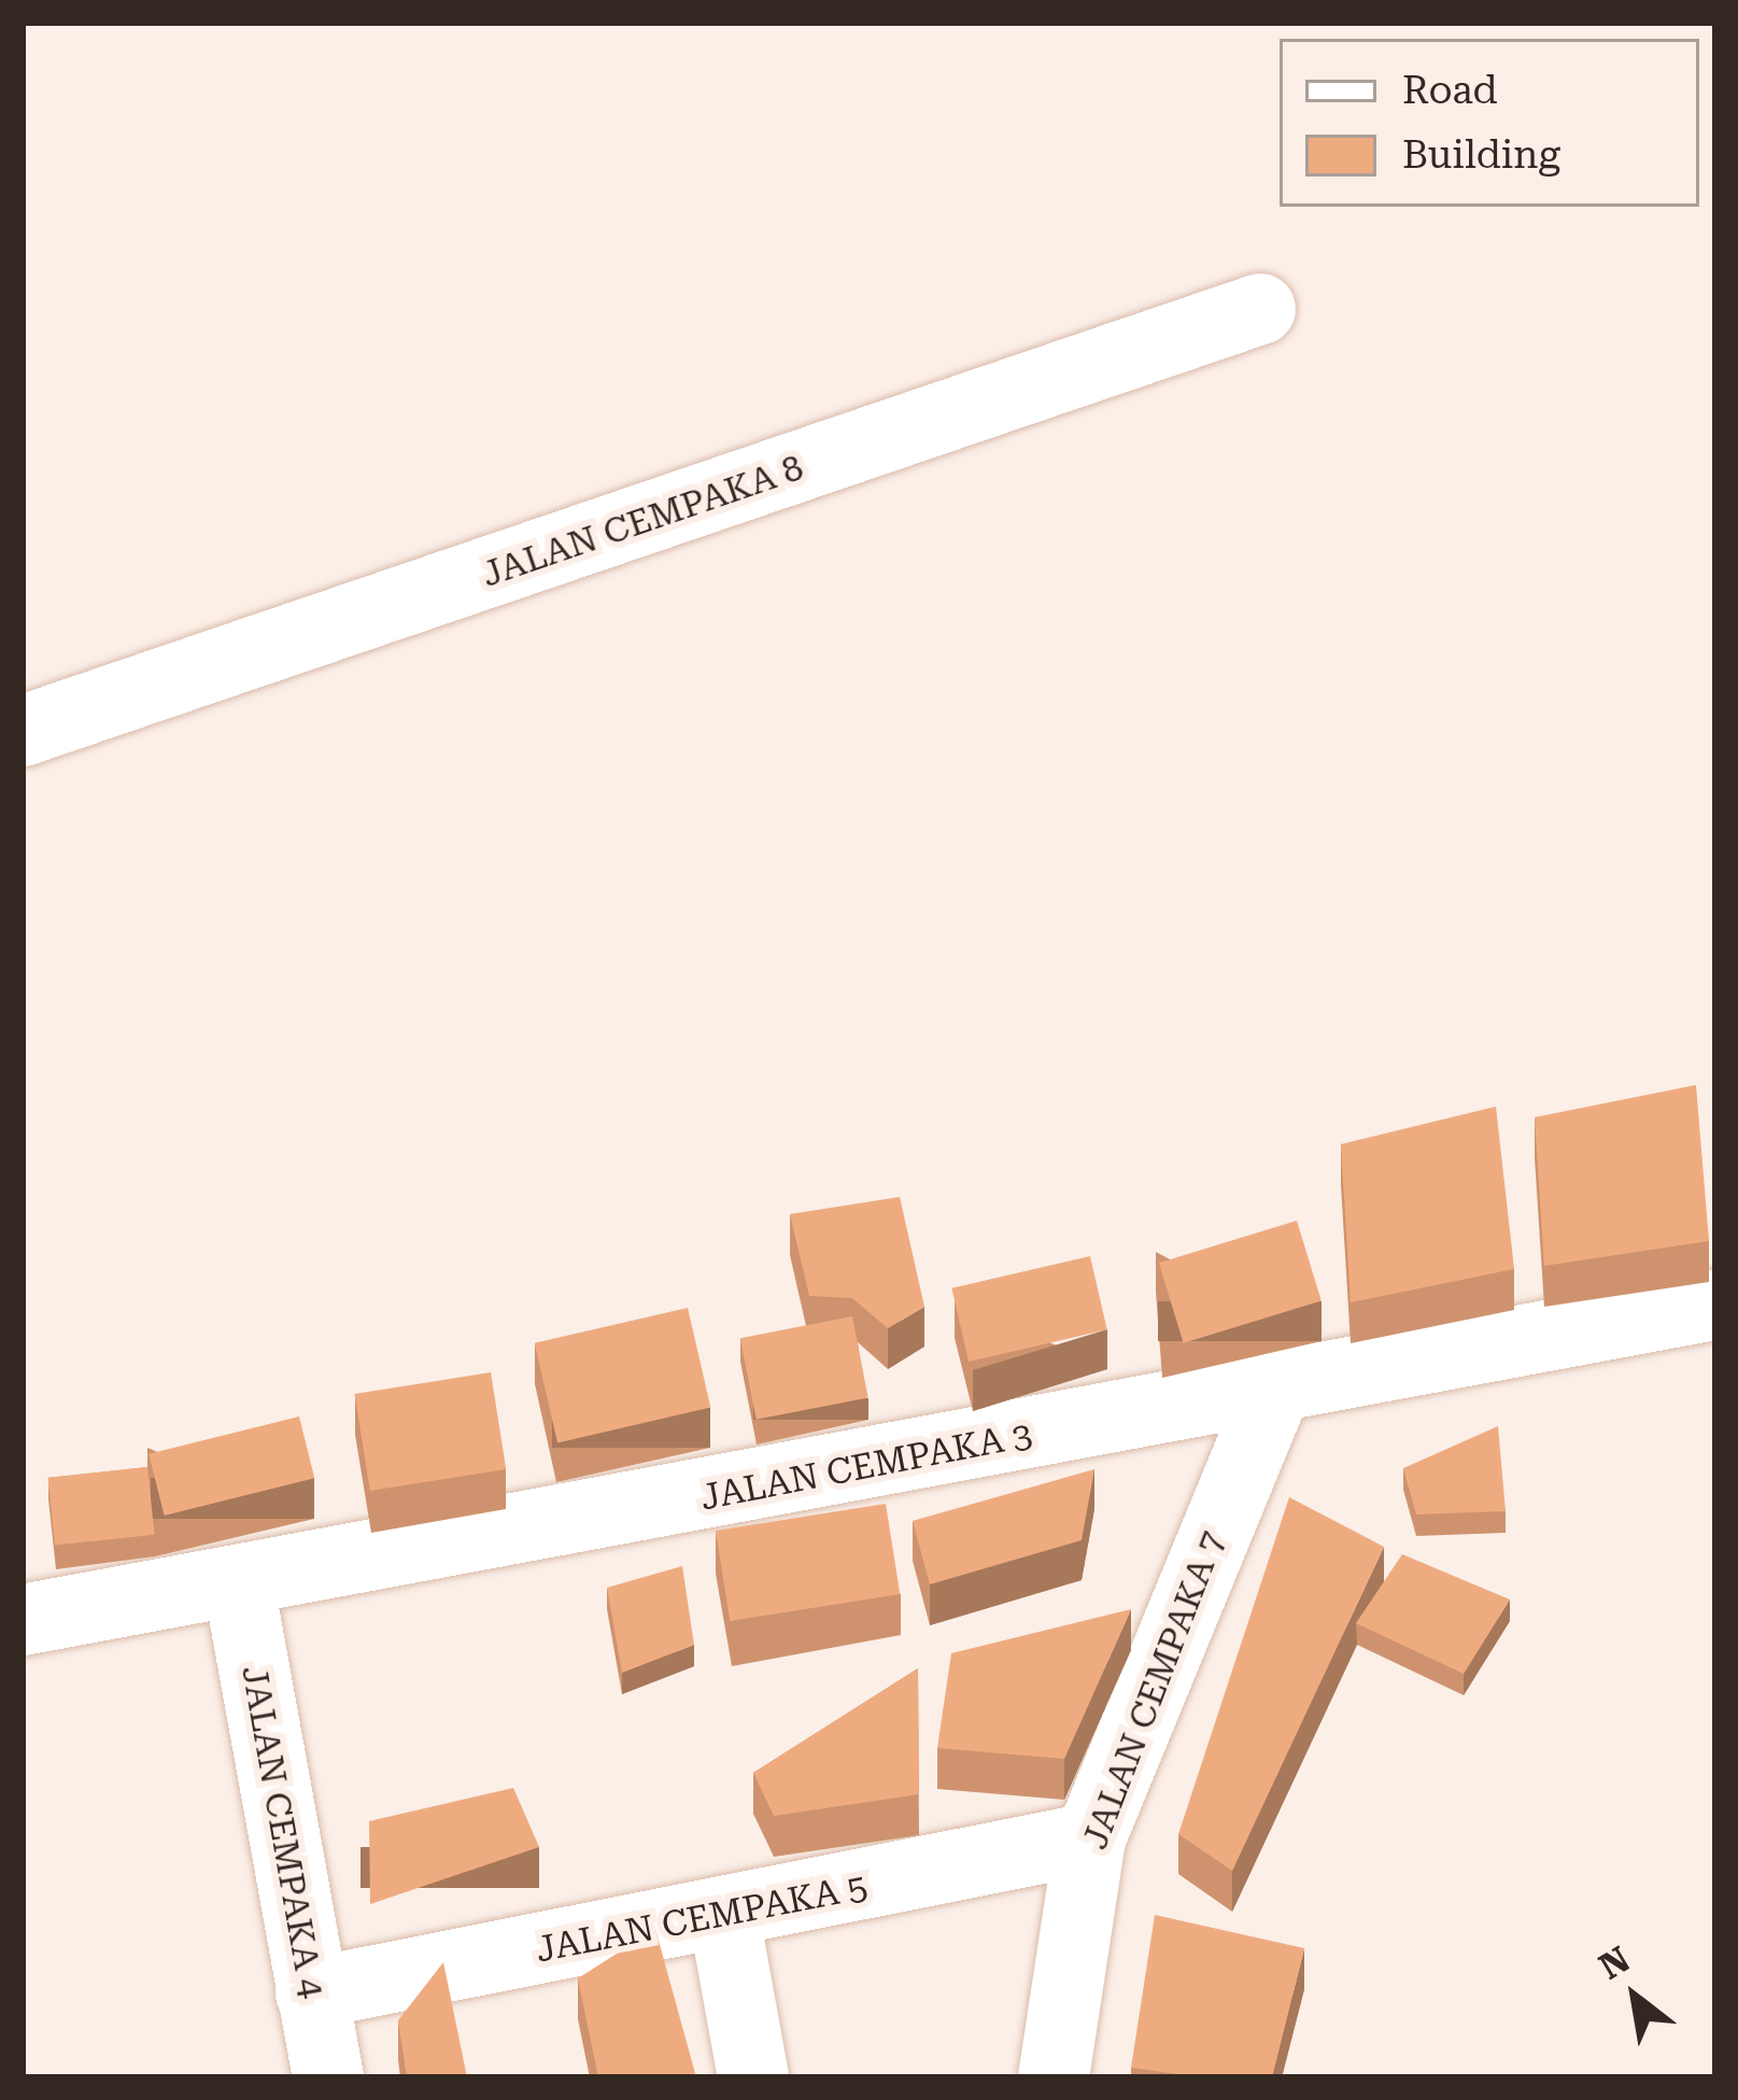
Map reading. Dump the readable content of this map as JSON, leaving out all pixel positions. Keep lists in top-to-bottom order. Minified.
{"streets":{"street":["JALAN CEMPAKA 8","JALAN CEMPAKA 3","JALAN CEMPAKA 7","JALAN CEMPAKA 4","JALAN CEMPAKA 5"]},"crossings":[["JALAN CEMPAKA 3","JALAN CEMPAKA 7"],["JALAN CEMPAKA 3","JALAN CEMPAKA 4"],["JALAN CEMPAKA 7","JALAN CEMPAKA 5"],["JALAN CEMPAKA 4","JALAN CEMPAKA 5"]],"legend":["Road","Building"],"north":"top left"}
